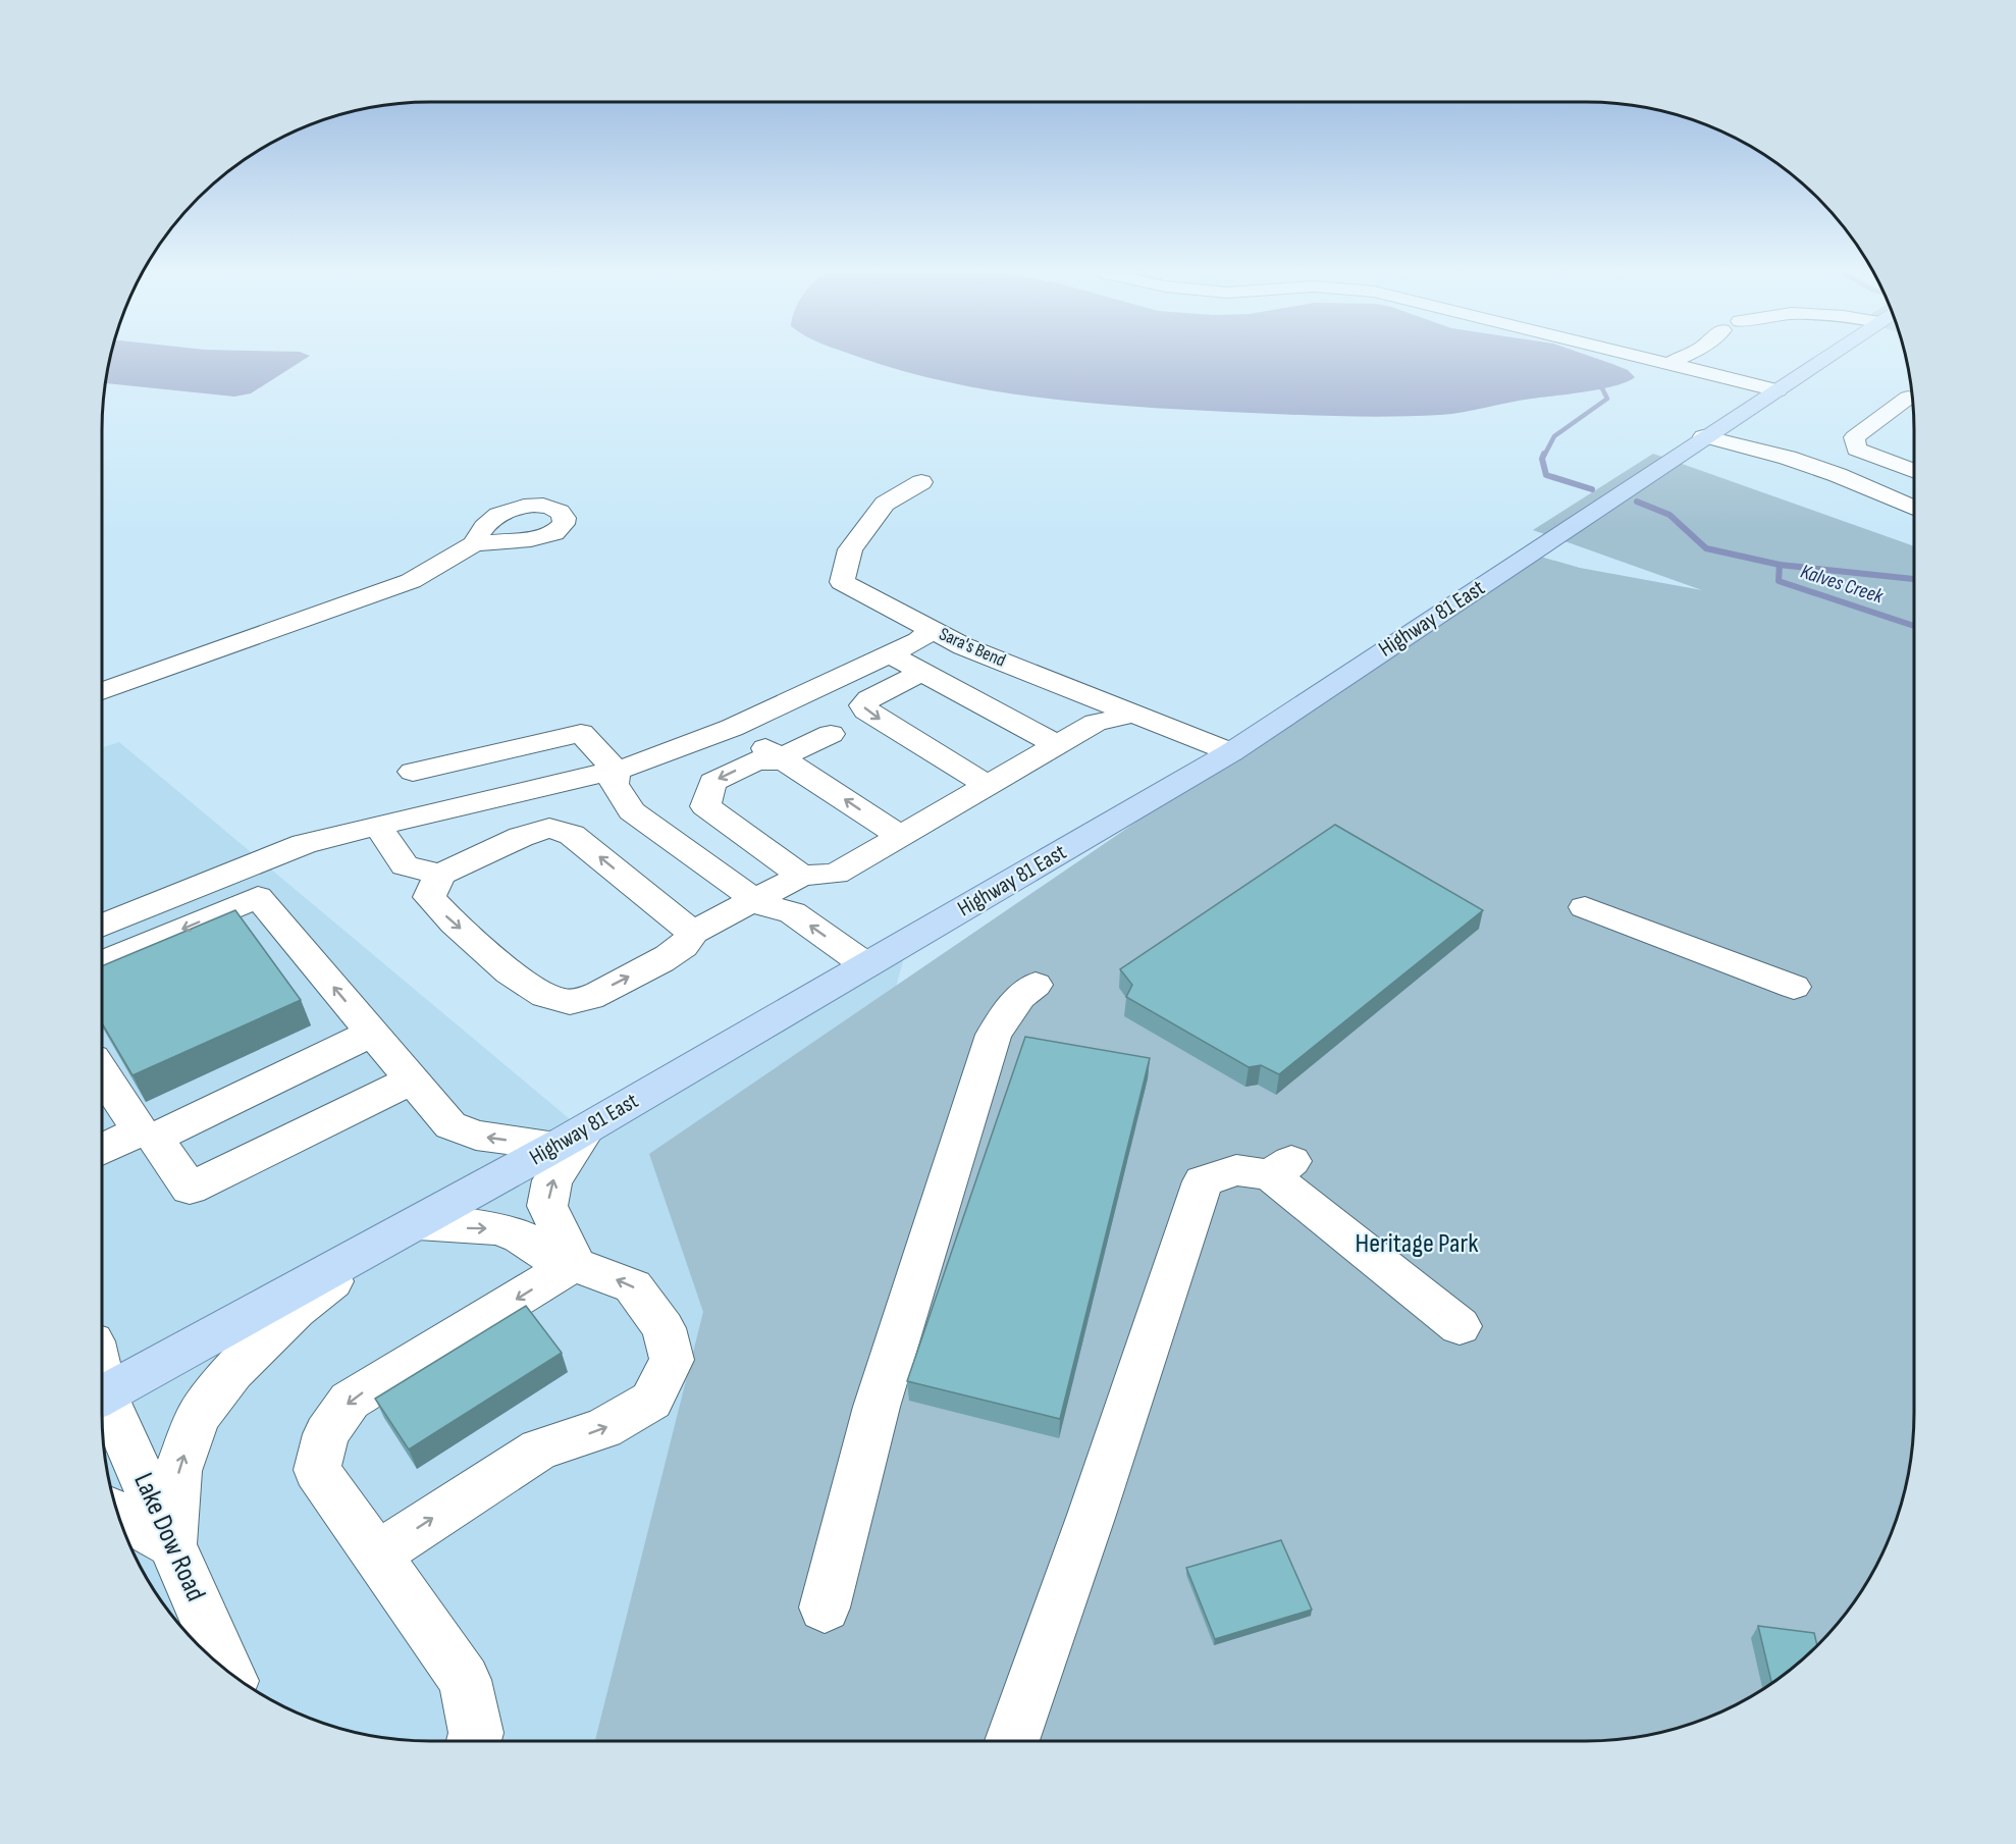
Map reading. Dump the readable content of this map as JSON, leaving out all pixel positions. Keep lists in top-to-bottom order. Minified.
{"streets":{"main road":["Highway 81 East"],"street":["Sara's Bend","Lake Dow Road"]},"water":["Kalves Creek"],"parks":["Heritage Park"]}
